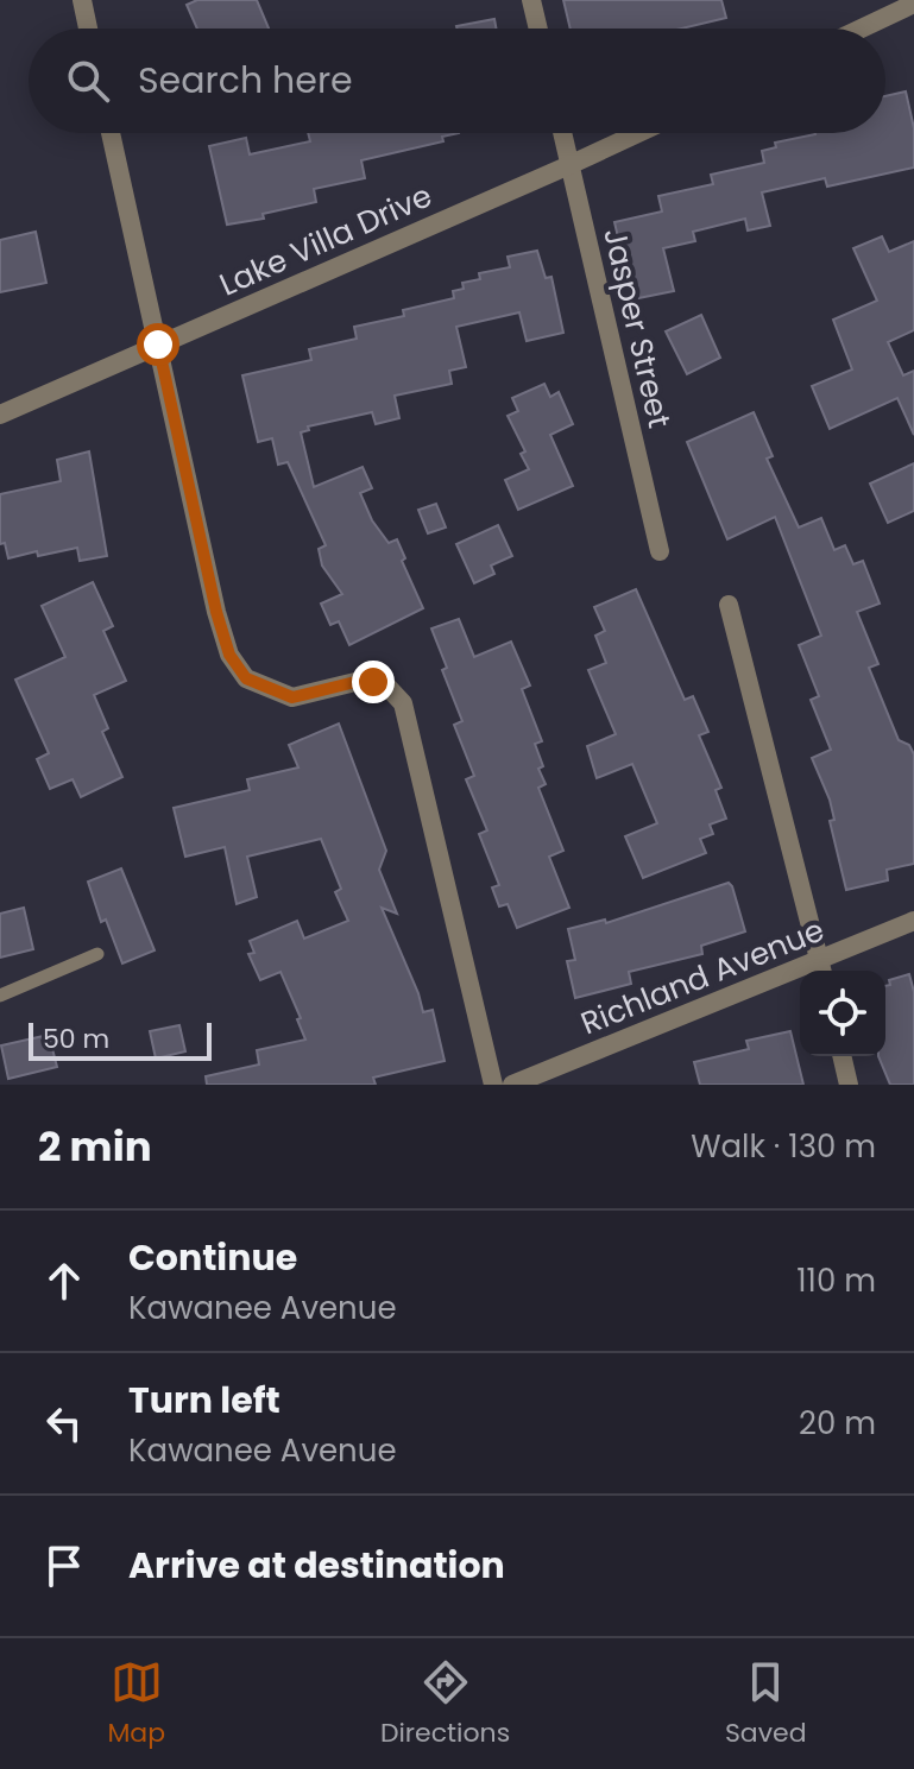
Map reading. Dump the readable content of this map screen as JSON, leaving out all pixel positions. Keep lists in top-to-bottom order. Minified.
{"streets":{"street":["Lake Villa Drive","Jasper Street","Richland Avenue"]},"crossings":[["Lake Villa Drive","Jasper Street"]],"scale_bar":"50 m","page":{"search":"Search here","scale":"50 m","heading":["2 min","Walk · 130 m"],"list":[["Continue","Kawanee Avenue","110 m"],["Turn left","Kawanee Avenue","20 m"],"Arrive at destination"],"nav":["Map","Directions","Saved"]}}
